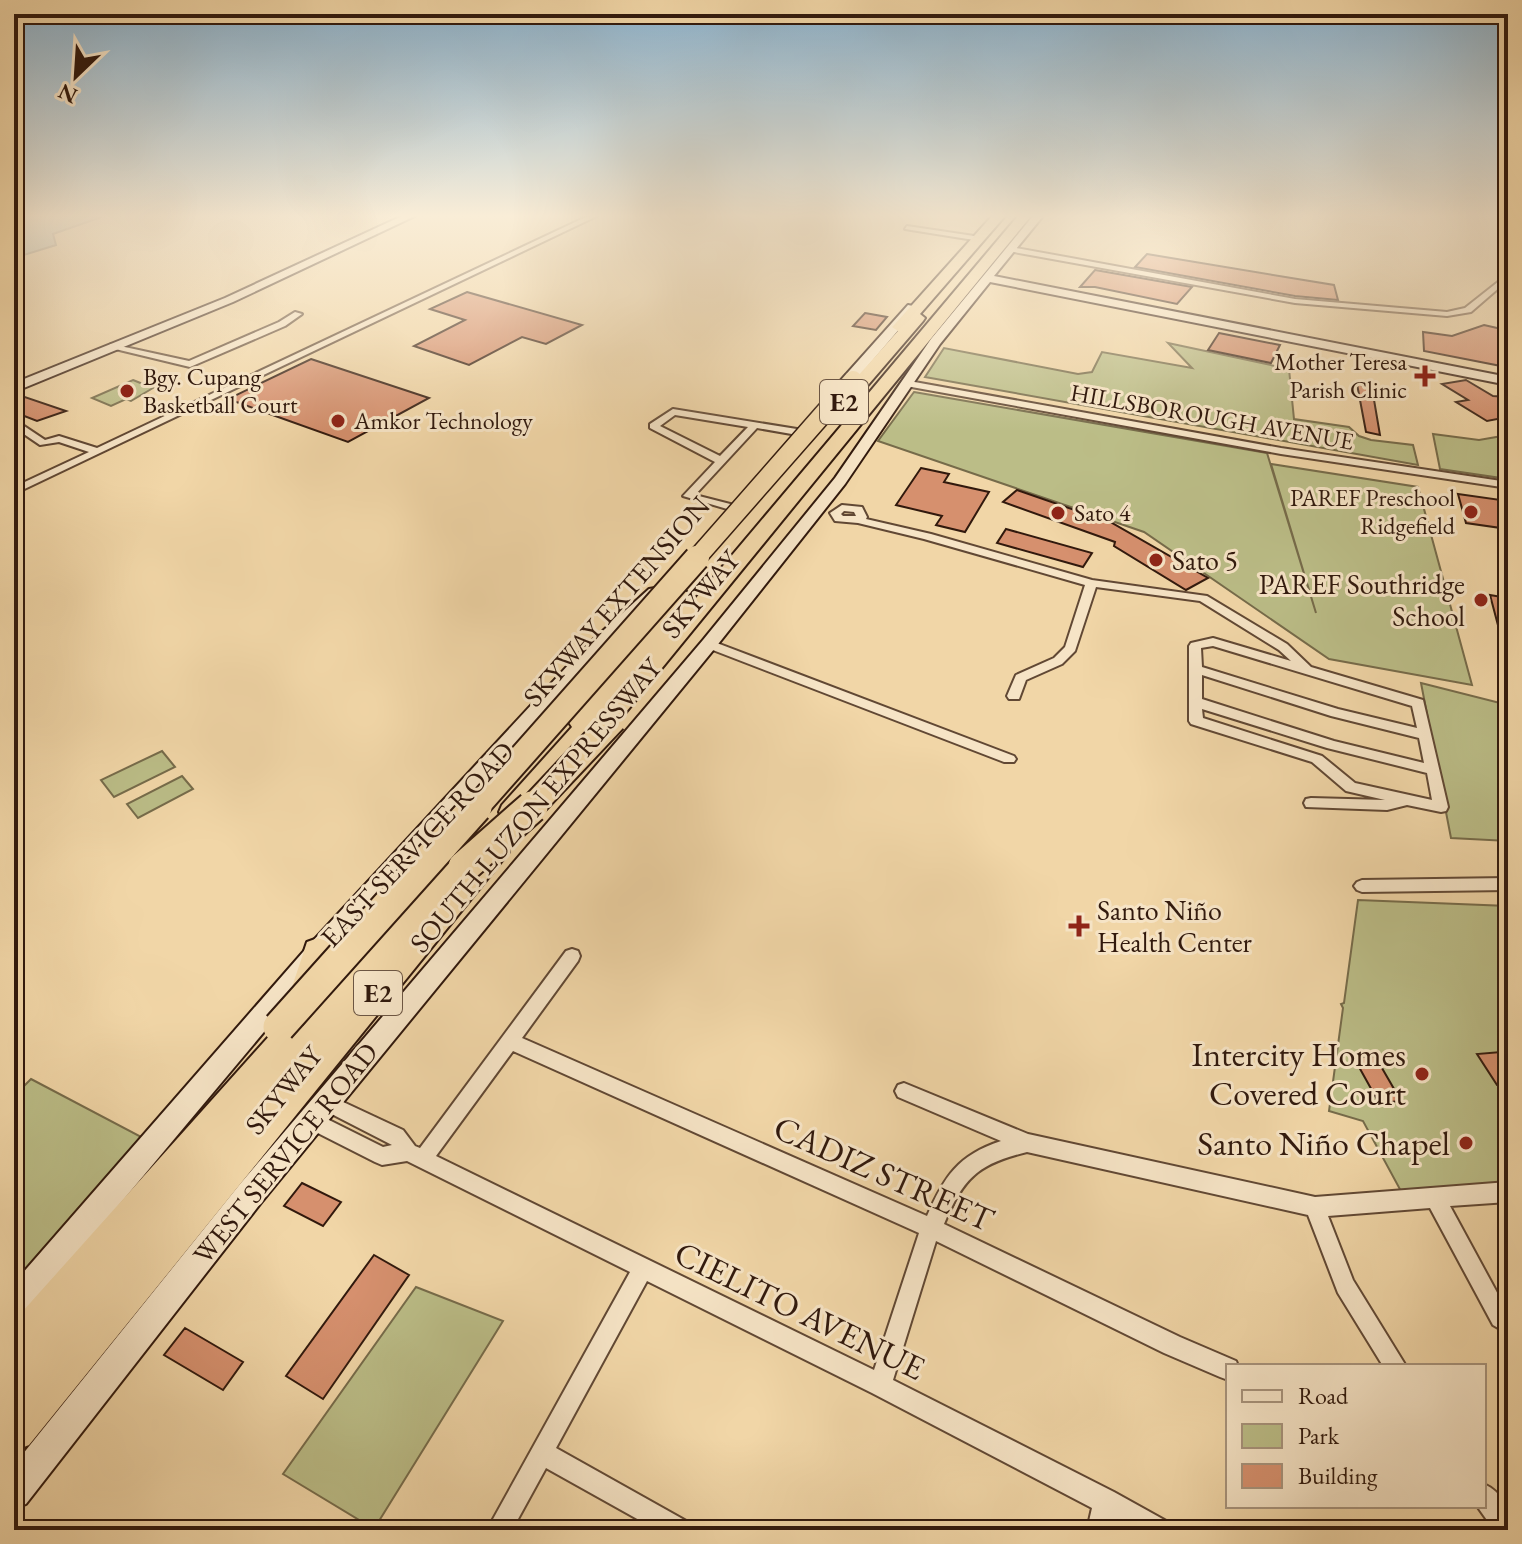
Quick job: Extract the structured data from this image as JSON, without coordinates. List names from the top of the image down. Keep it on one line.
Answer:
{"streets":{"highway":["E2","SKYWAY","SOUTH LUZON EXPRESSWAY"],"main road":["EAST SERVICE ROAD","WEST SERVICE ROAD"],"street":["HILLSBOROUGH AVENUE","CADIZ STREET","CIELITO AVENUE"]},"crossings":[["E2","SKYWAY"],["HILLSBOROUGH AVENUE","WEST SERVICE ROAD"],["SKYWAY","SOUTH LUZON EXPRESSWAY"],["WEST SERVICE ROAD","CIELITO AVENUE"]],"places":{"health":["Mother Teresa Parish Clinic","Santo Niño Health Center"],"other":["Bgy. Cupang Basketball Court","Amkor Technology","PAREF Preschool Ridgefield","Sato 4","Sato 5","PAREF Southridge School","Intercity Homes Covered Court","Santo Niño Chapel"]},"legend":["Road","Park","Building"],"north":"bottom left"}
